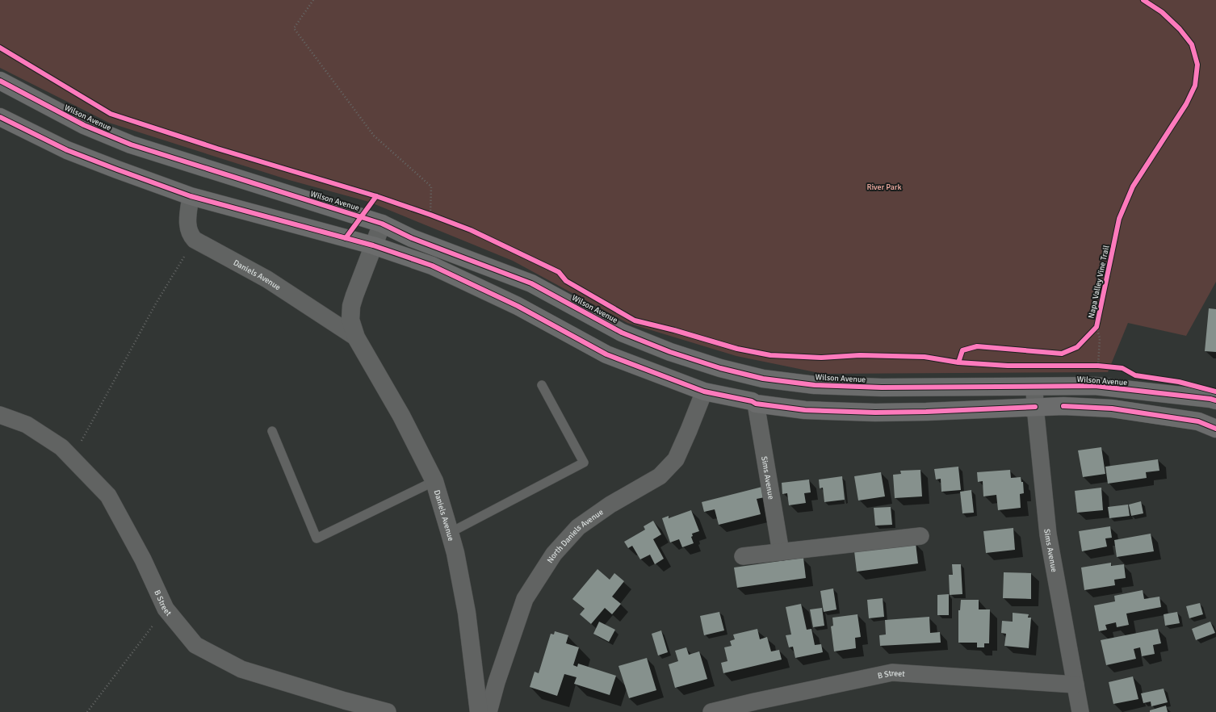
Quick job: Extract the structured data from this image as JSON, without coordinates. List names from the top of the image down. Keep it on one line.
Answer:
{"streets":{"main road":["Wilson Avenue"],"street":["Daniels Avenue","Sims Avenue","North Daniels Avenue","B Street"],"cycle path":["Napa Valley Vine Trail"]},"crossings":[["Wilson Avenue","Daniels Avenue"],["Wilson Avenue","Sims Avenue"],["Sims Avenue","B Street"]],"parks":["River Park"]}
